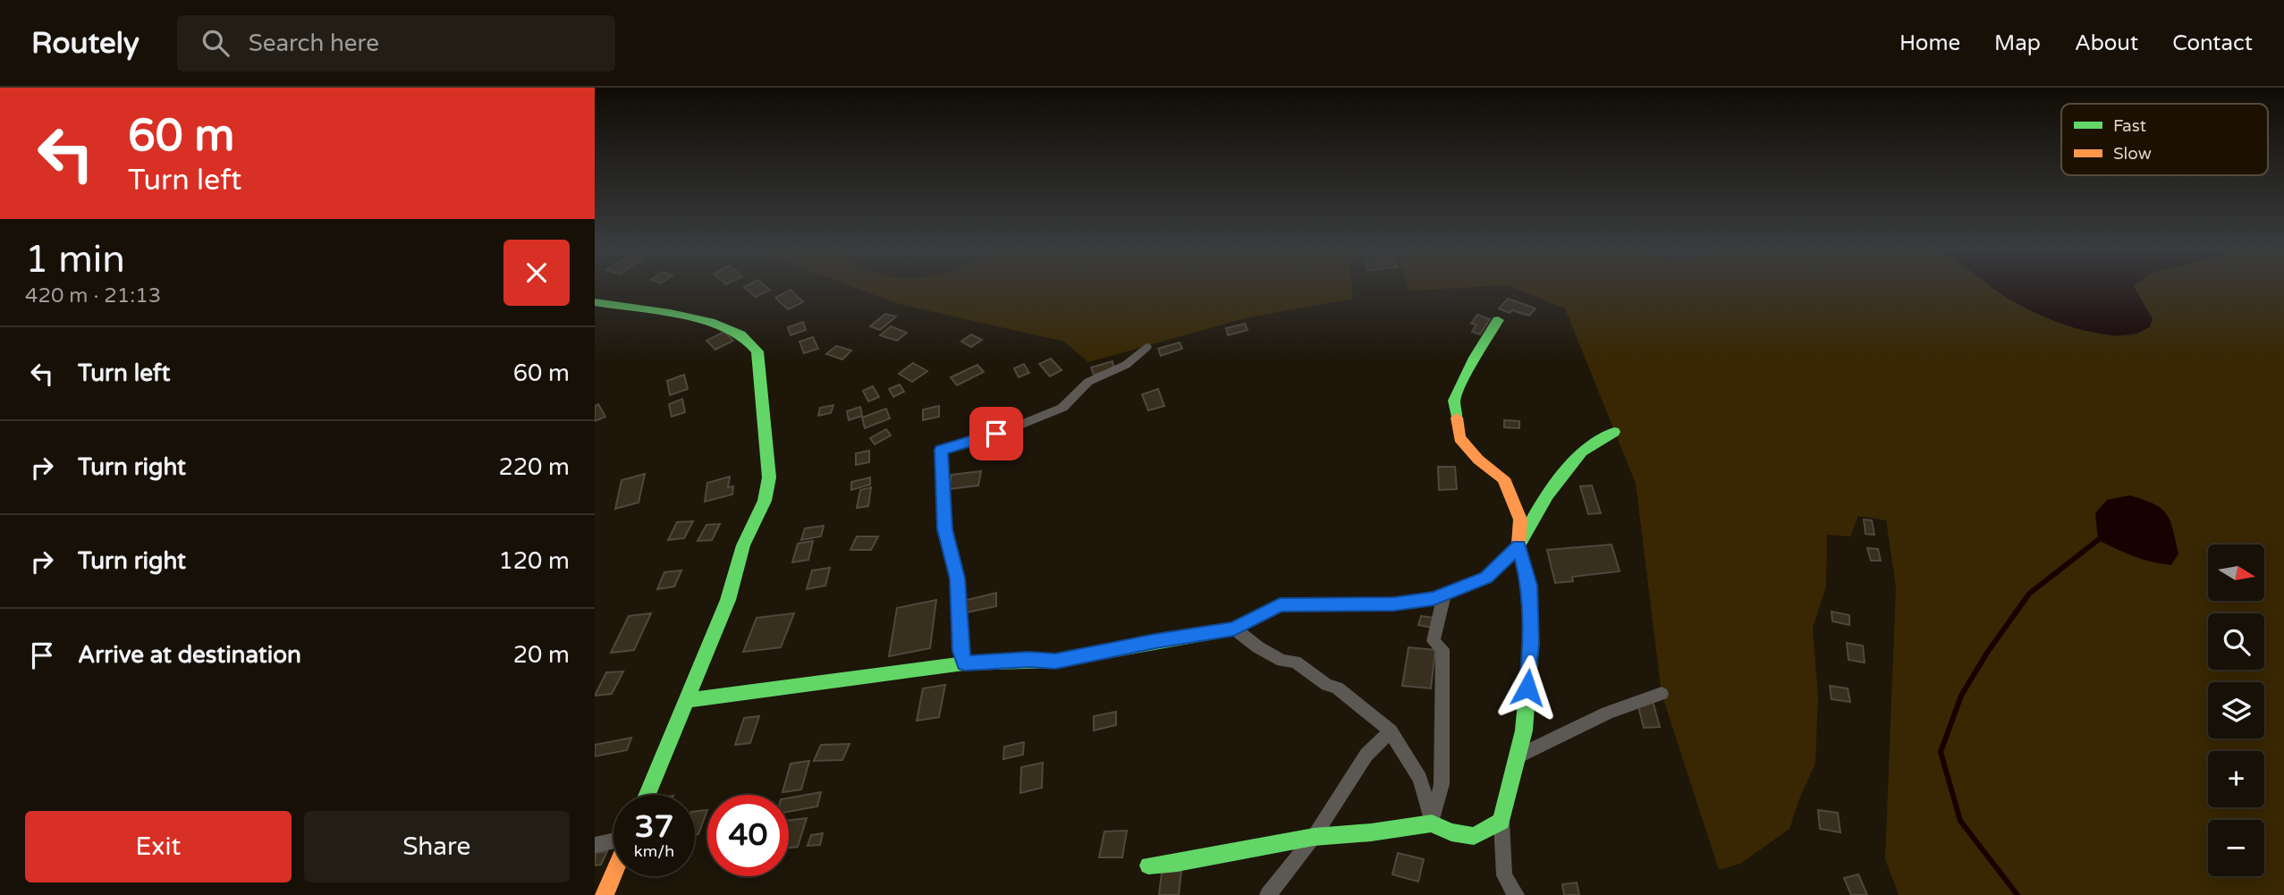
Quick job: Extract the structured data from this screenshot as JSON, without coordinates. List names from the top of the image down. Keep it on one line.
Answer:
{"legend":["Fast","Slow"],"north":"right","page":{"header":"Routely","search":"Search here","nav":["Home","Map","About","Contact"],"turn":["60 m","Turn left"],"heading":["1 min","420 m · 21:13"],"list":[{"name":"Turn left","value":"60 m"},{"name":"Turn right","value":"220 m"},{"name":"Turn right","value":"120 m"},{"name":"Arrive at destination","value":"20 m"}],"map_buttons":["+","−"],"speed":"37 km/h","limit":"40","buttons":["Exit","Share"]}}
